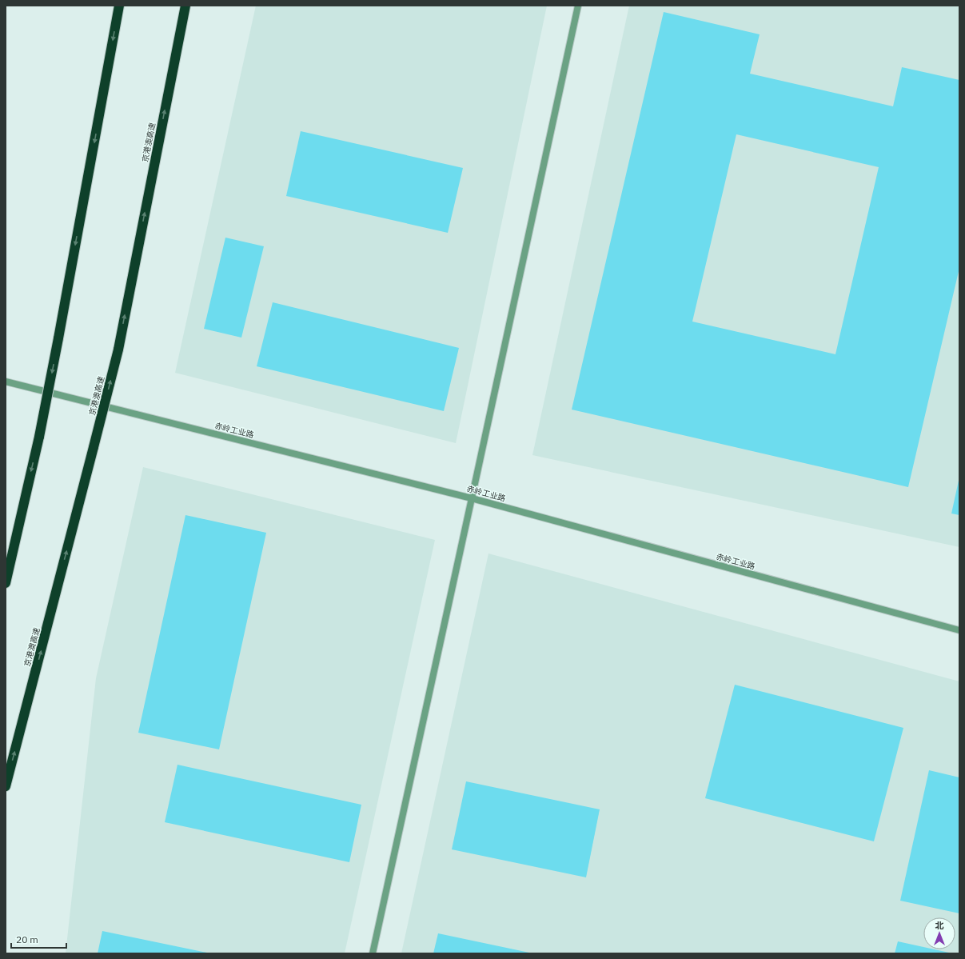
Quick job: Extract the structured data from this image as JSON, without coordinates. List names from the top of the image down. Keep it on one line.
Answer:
{"streets":{"highway":["京港澳高速"],"street":["赤岭工业路"]},"scale_bar":"20 m","north":"top"}
